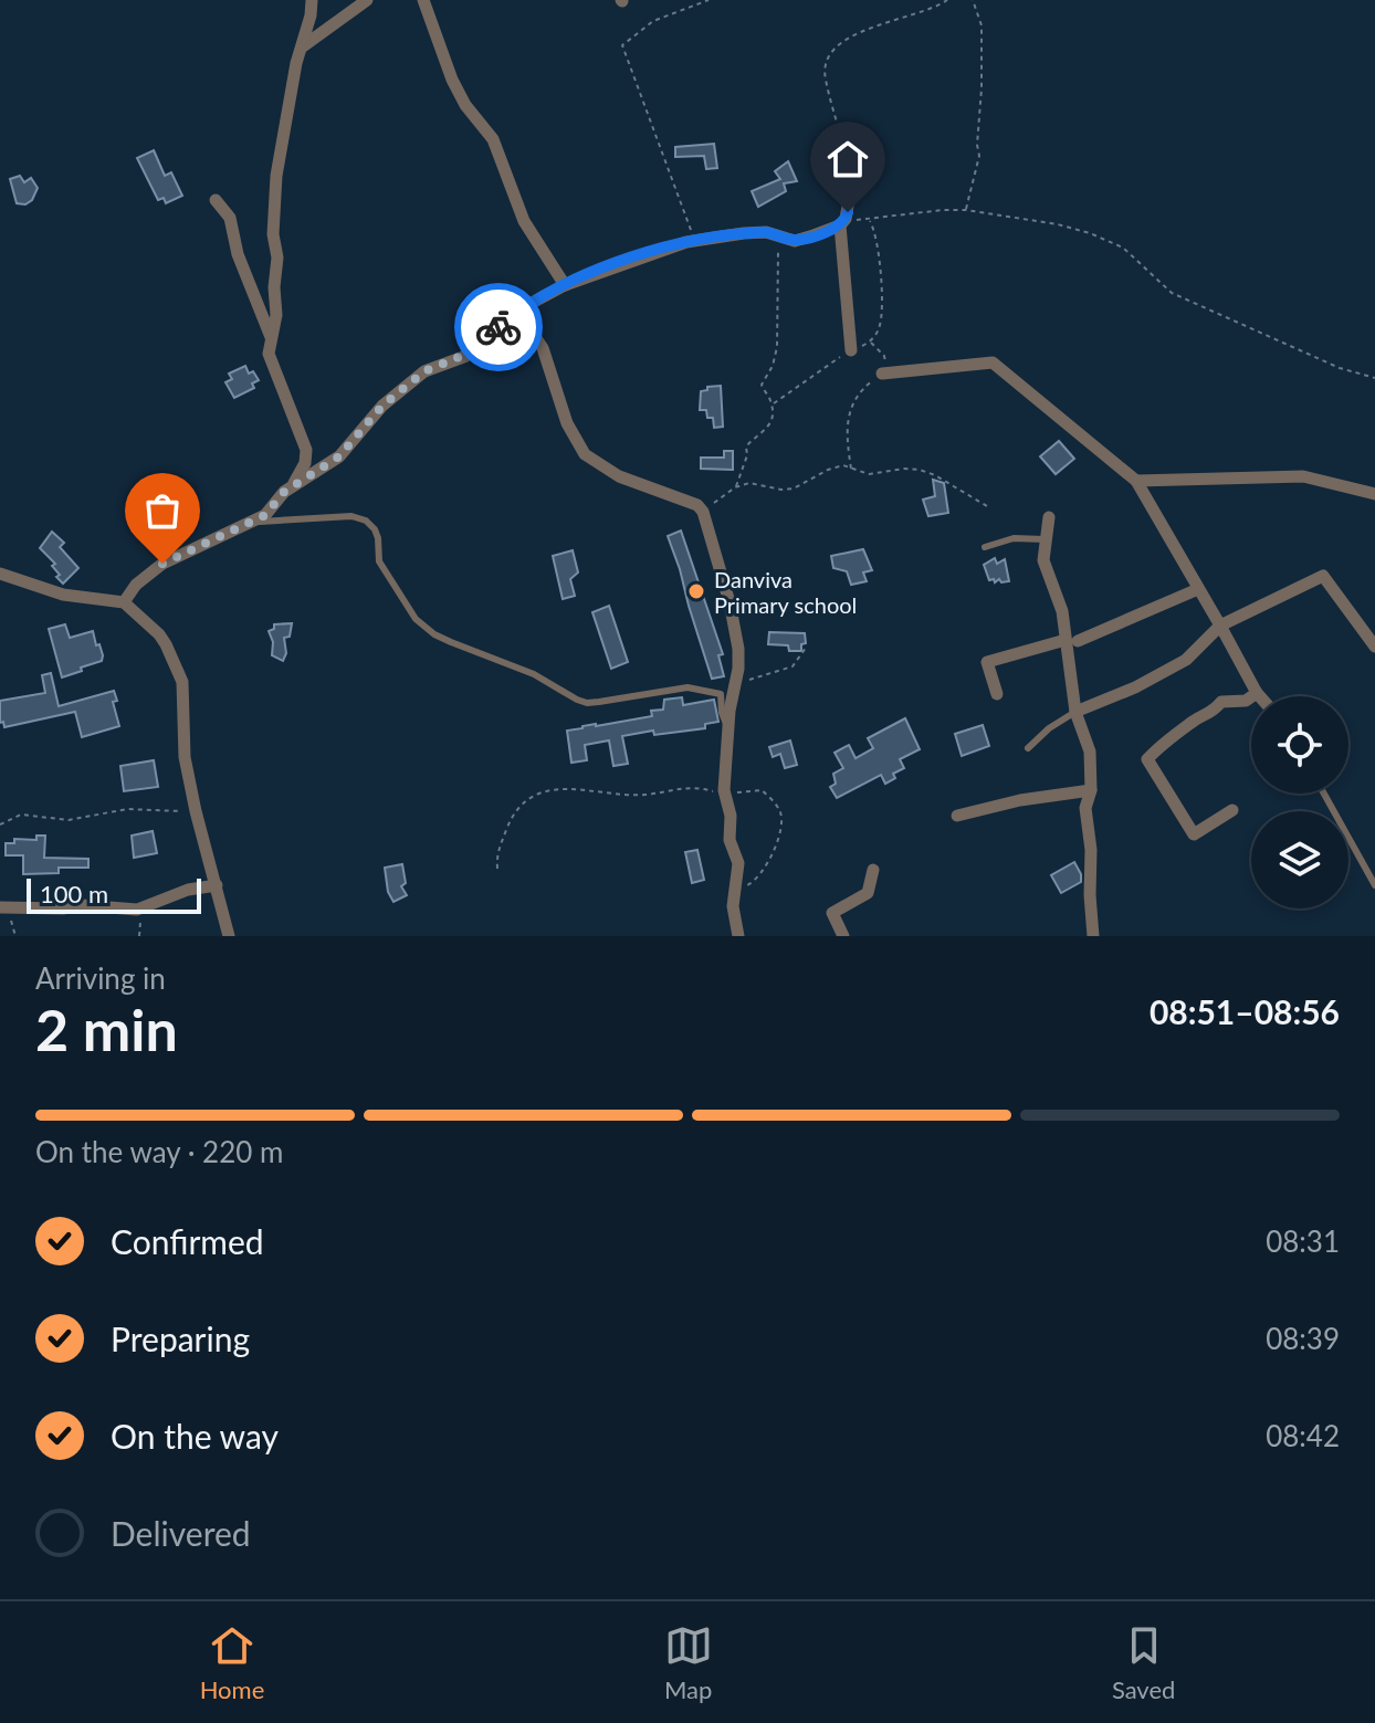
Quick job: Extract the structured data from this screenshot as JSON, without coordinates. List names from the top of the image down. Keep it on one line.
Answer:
{"places":["Danviva Primary school"],"scale_bar":"100 m","page":{"scale":"100 m","heading":["2 min","Arriving in","08:51–08:56"],"bar":"On the way · 220 m","list":[["Confirmed","08:31"],["Preparing","08:39"],["On the way","08:42"],"Delivered"],"tabs":["Home","Map","Saved"]}}
